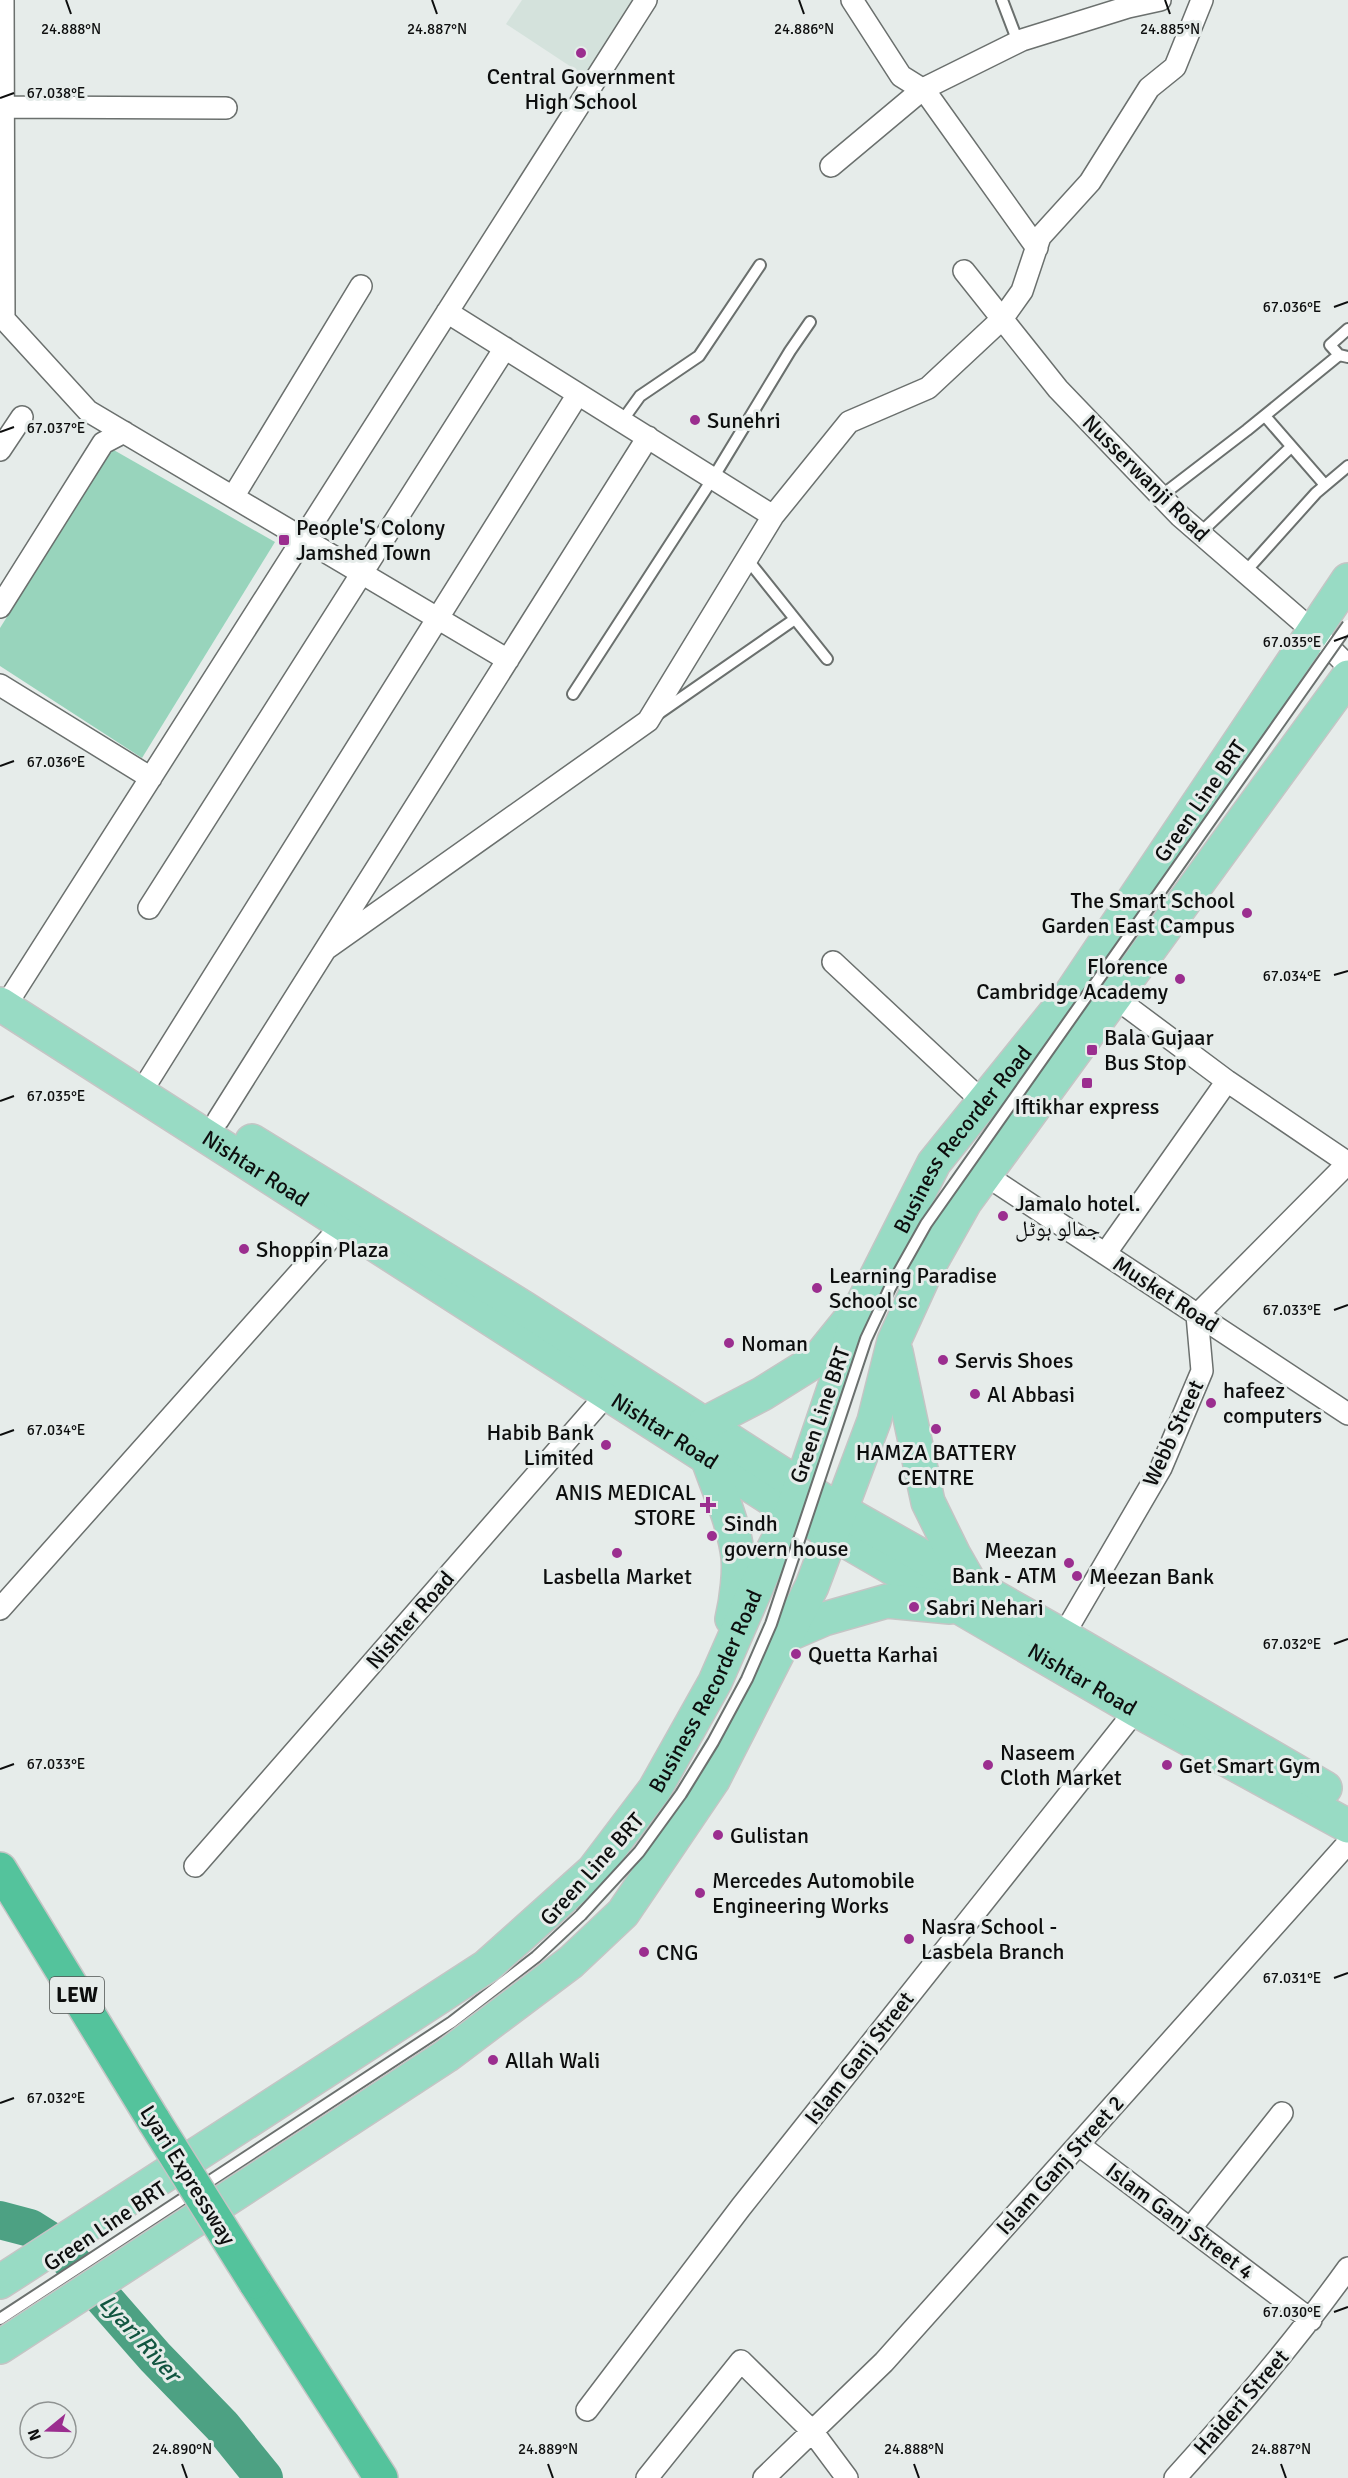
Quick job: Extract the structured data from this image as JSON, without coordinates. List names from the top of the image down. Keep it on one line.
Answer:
{"streets":{"highway":["LEW","Lyari Expressway"],"main road":["Business Recorder Road","Nishtar Road"],"street":["Nusserwanji Road","Musket Road","Webb Street","Nishter Road","Islam Ganj Street","Islam Ganj Street 2","Islam Ganj Street 4","Haideri Street"],"lane":["Green Line BRT"]},"crossings":[["Nusserwanji Road","Business Recorder Road"],["Business Recorder Road","Nishtar Road"],["Business Recorder Road","Musket Road"],["Nishtar Road","Webb Street"],["Nishtar Road","Nishter Road"],["Nishtar Road","Islam Ganj Street"],["Musket Road","Webb Street"],["Islam Ganj Street 2","Islam Ganj Street 4"],["Islam Ganj Street 4","Haideri Street"]],"water":["Lyari River"],"places":{"other":["Central Government High School","Sunehri","The Smart School Garden East Campus","Florence Cambridge Academy","Jamalo hotel. جمالو ہوٹل","Shoppin Plaza","Learning Paradise School sc","Noman","Servis Shoes","Al Abbasi","hafeez computers","HAMZA BATTERY CENTRE","Habib Bank Limited","Sindh govern house","Lasbella Market","Meezan Bank - ATM","Meezan Bank","Sabri Nehari","Quetta Karhai","Naseem Cloth Market","Get Smart Gym","Gulistan","Mercedes Automobile Engineering Works","Nasra School - Lasbela Branch","CNG","Allah Wali"],"transit":["People'S Colony Jamshed Town","Bala Gujaar Bus Stop","Iftikhar express"],"health":["ANIS MEDICAL STORE"]},"north":"left","coordinates":["24.885°N","24.888°N","24.887°N","24.886°N","67.038°E","67.036°E","67.037°E","67.035°E","67.034°E","67.033°E","67.032°E","67.031°E","67.030°E","24.890°N","24.889°N"]}
